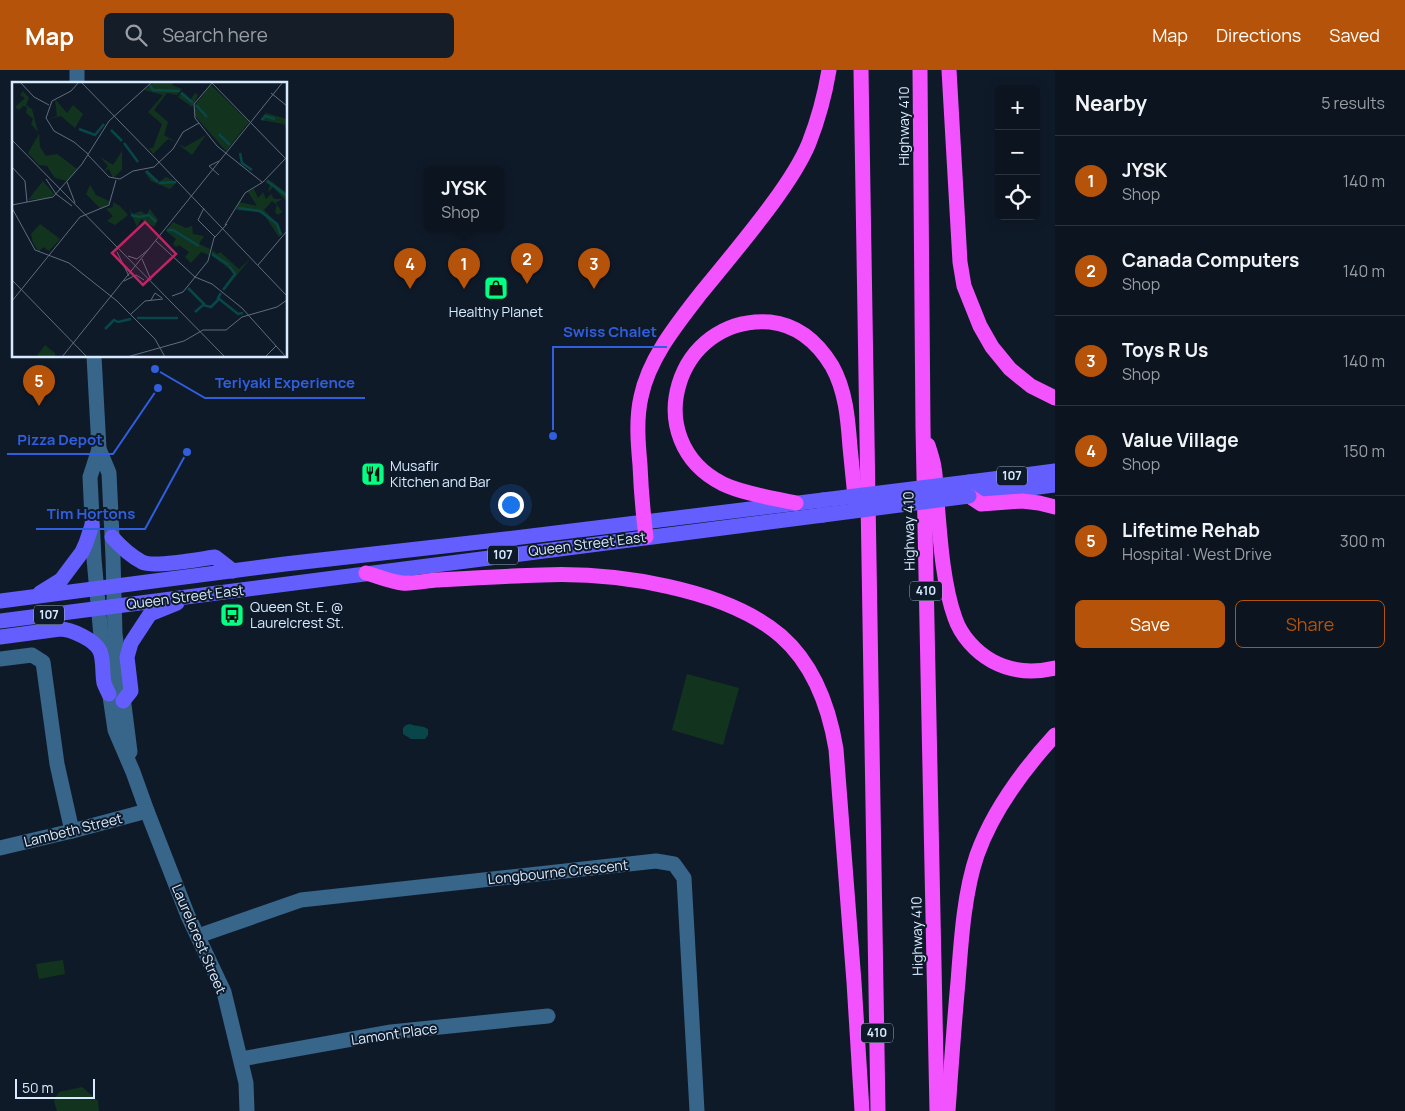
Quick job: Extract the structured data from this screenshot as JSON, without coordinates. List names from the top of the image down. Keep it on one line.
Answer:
{"streets":{"highway":["Highway 410","410"],"main road":["107","Queen Street East"],"street":["Lambeth Street","Longbourne Crescent","Laurelcrest Street","Lamont Place"]},"crossings":[["Queen Street East","Laurelcrest Street"],["Lambeth Street","Laurelcrest Street"],["Longbourne Crescent","Laurelcrest Street"],["Laurelcrest Street","Lamont Place"]],"places":{"shop":["Healthy Planet"],"other":["Teriyaki Experience","Pizza Depot","Swiss Chalet","Tim Hortons"],"restaurant":["Musafir Kitchen and Bar"],"bus stop":["Queen St. E. @ Laurelcrest St."]},"scale_bar":"50 m","page":{"header":"Map","search":"Search here","nav":["Map","Directions","Saved"],"heading":["Nearby","5 results"],"map_buttons":["+","−"],"list":[{"mark":"1","name":"JYSK","note":"Shop","value":"140 m"},{"mark":"2","name":"Canada Computers","note":"Shop","value":"140 m"},{"mark":"3","name":"Toys R Us","note":"Shop","value":"140 m"},{"mark":"4","name":"Value Village","note":"Shop","value":"150 m"},{"mark":"5","name":"Lifetime Rehab","note":"Hospital · West Drive","value":"300 m"}],"popup":["JYSK","Shop"],"pins":["2","1","3","4","5"],"buttons":["Save","Share"],"scale":"50 m"}}
